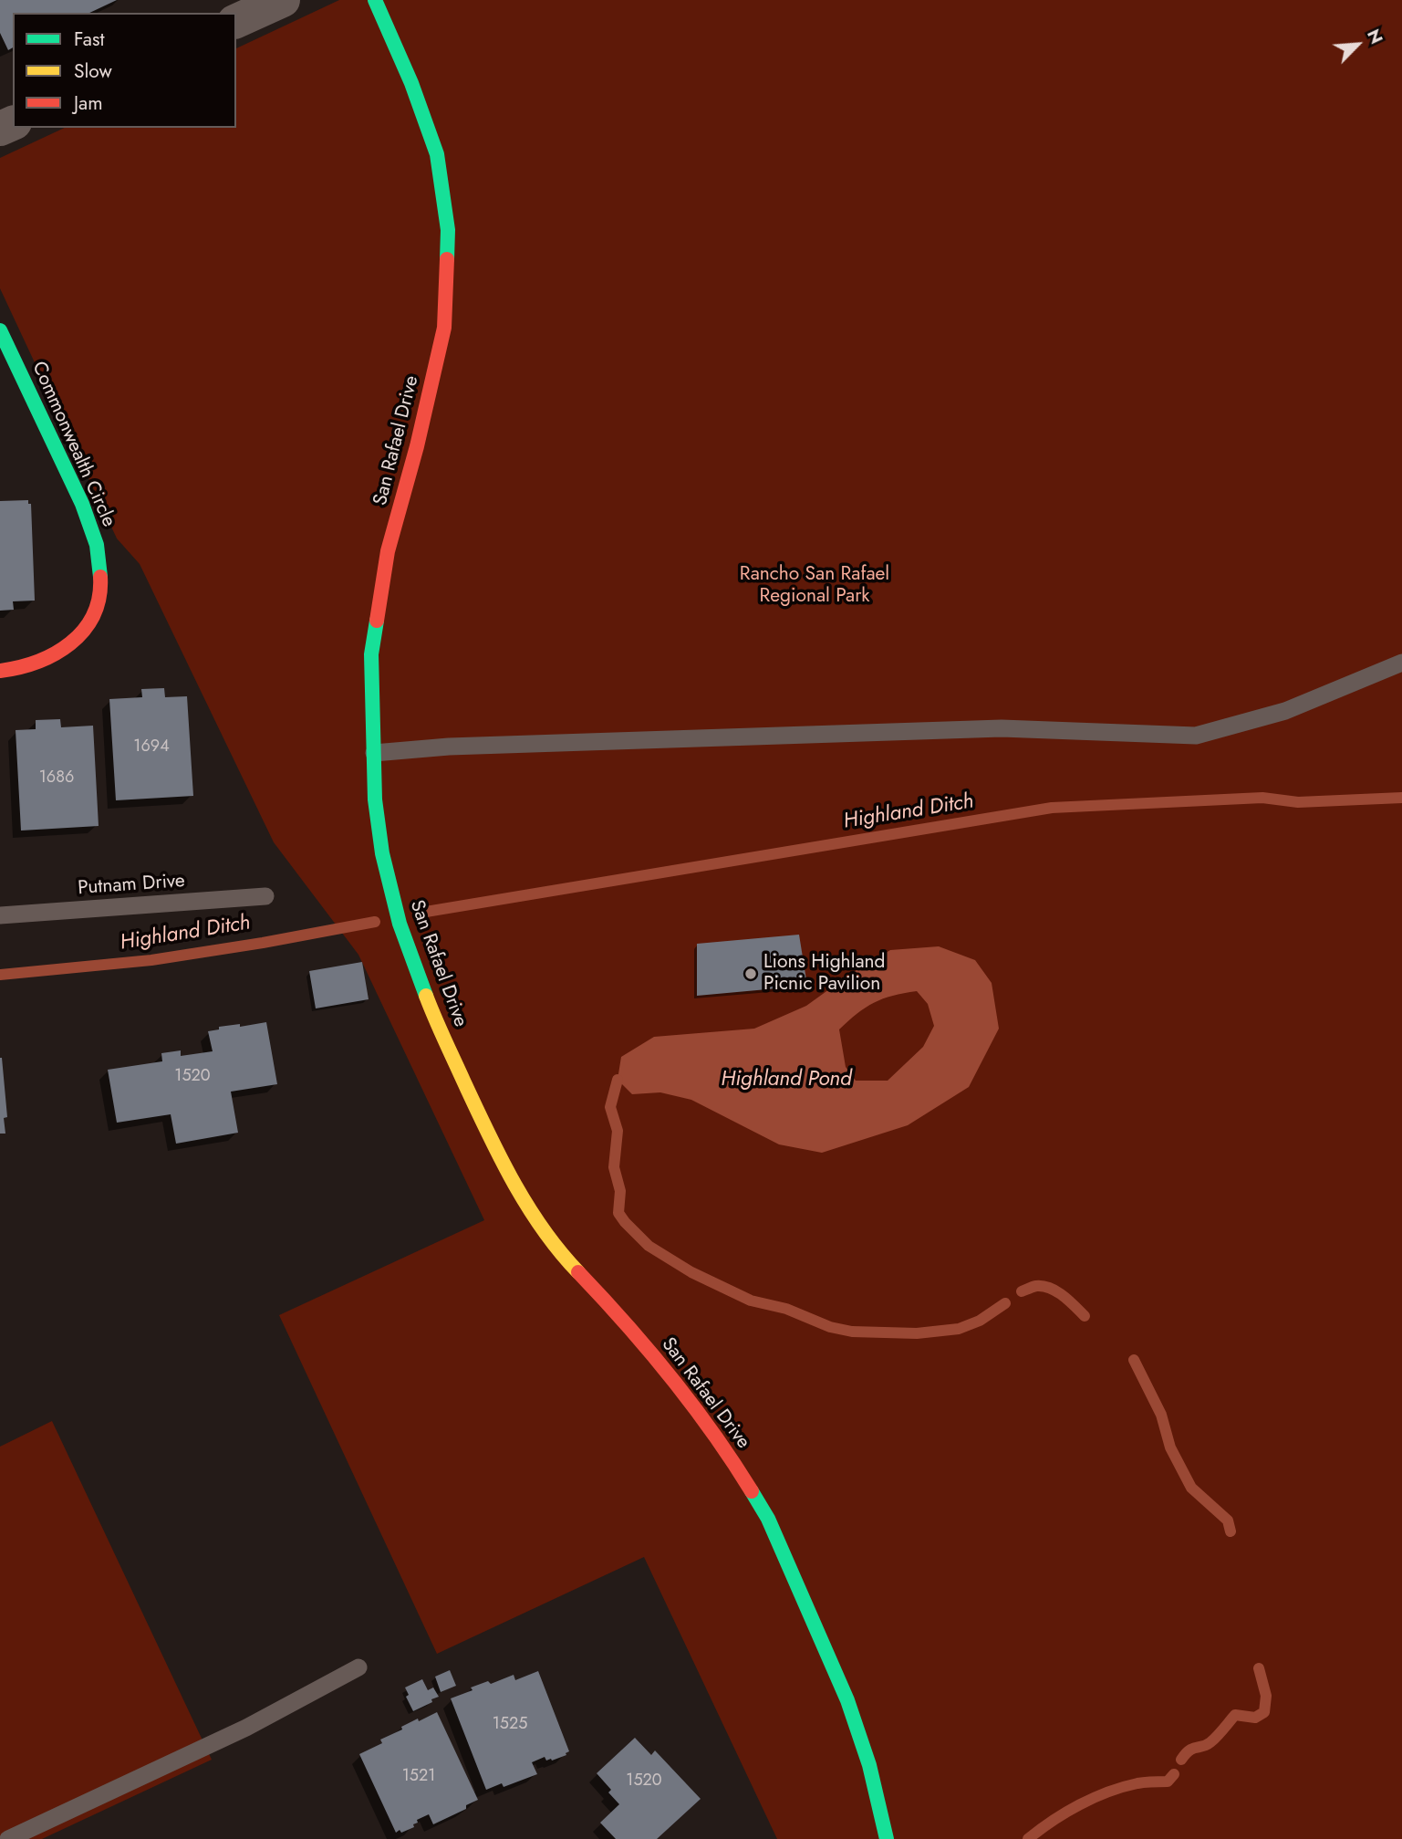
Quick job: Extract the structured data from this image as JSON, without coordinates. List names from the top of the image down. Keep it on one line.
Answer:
{"streets":{"street":["San Rafael Drive","Commonwealth Circle"],"lane":["Putnam Drive"]},"water":["Highland Ditch","Highland Pond"],"parks":["Rancho San Rafael Regional Park"],"places":["Lions Highland Picnic Pavilion"],"house_numbers":["1694","1686","1520","1525","1521","1520"],"legend":["Fast","Slow","Jam"],"north":"top right"}
